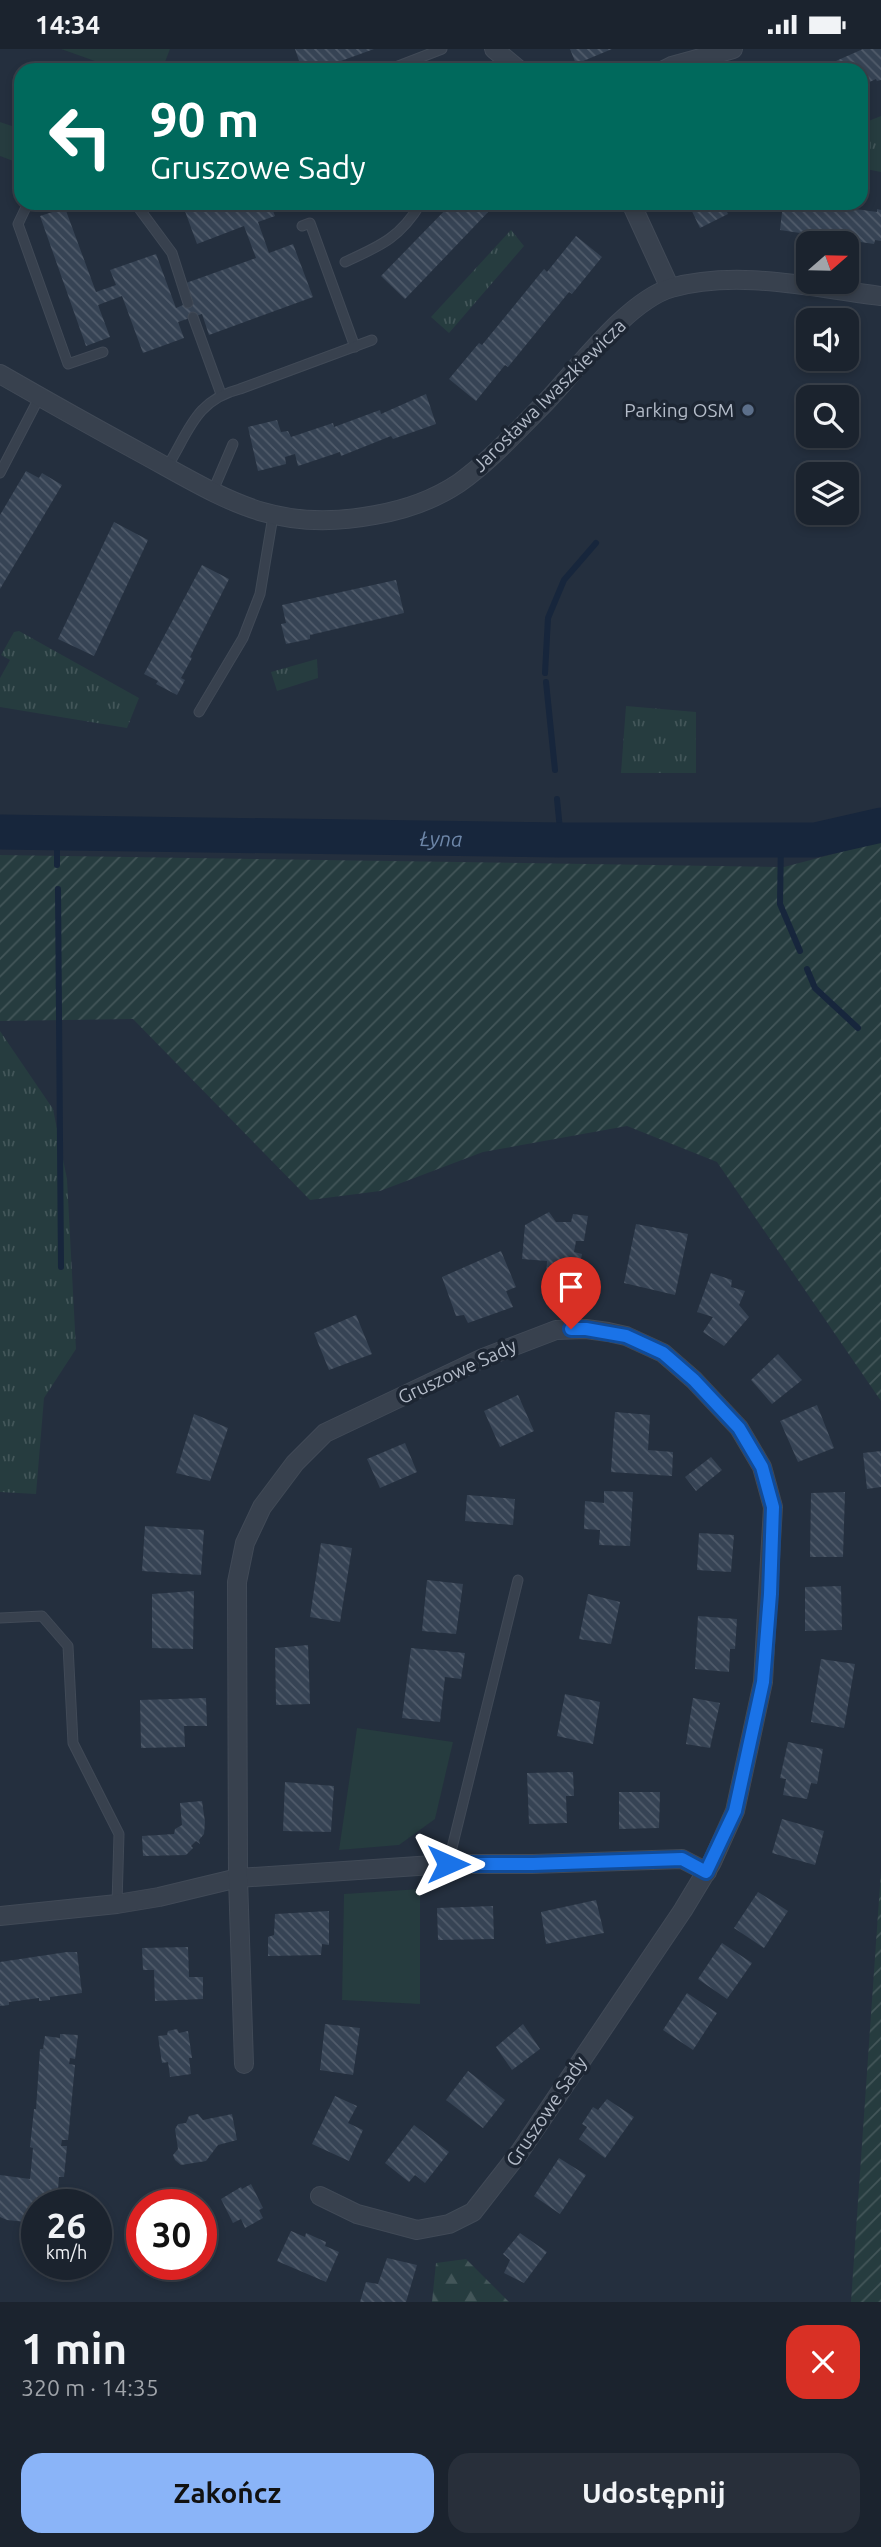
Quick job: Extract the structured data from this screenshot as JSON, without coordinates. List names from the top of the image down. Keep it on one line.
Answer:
{"streets":{"street":["Jarosława Iwaszkiewicza","Gruszowe Sady"]},"water":["Łyna"],"places":["Parking OSM"],"north":"right","page":{"status":"14:34","turn":["90 m","Gruszowe Sady"],"speed":"26 km/h","limit":"30","heading":["1 min","320 m · 14:35"],"buttons":["Zakończ","Udostępnij"]}}
